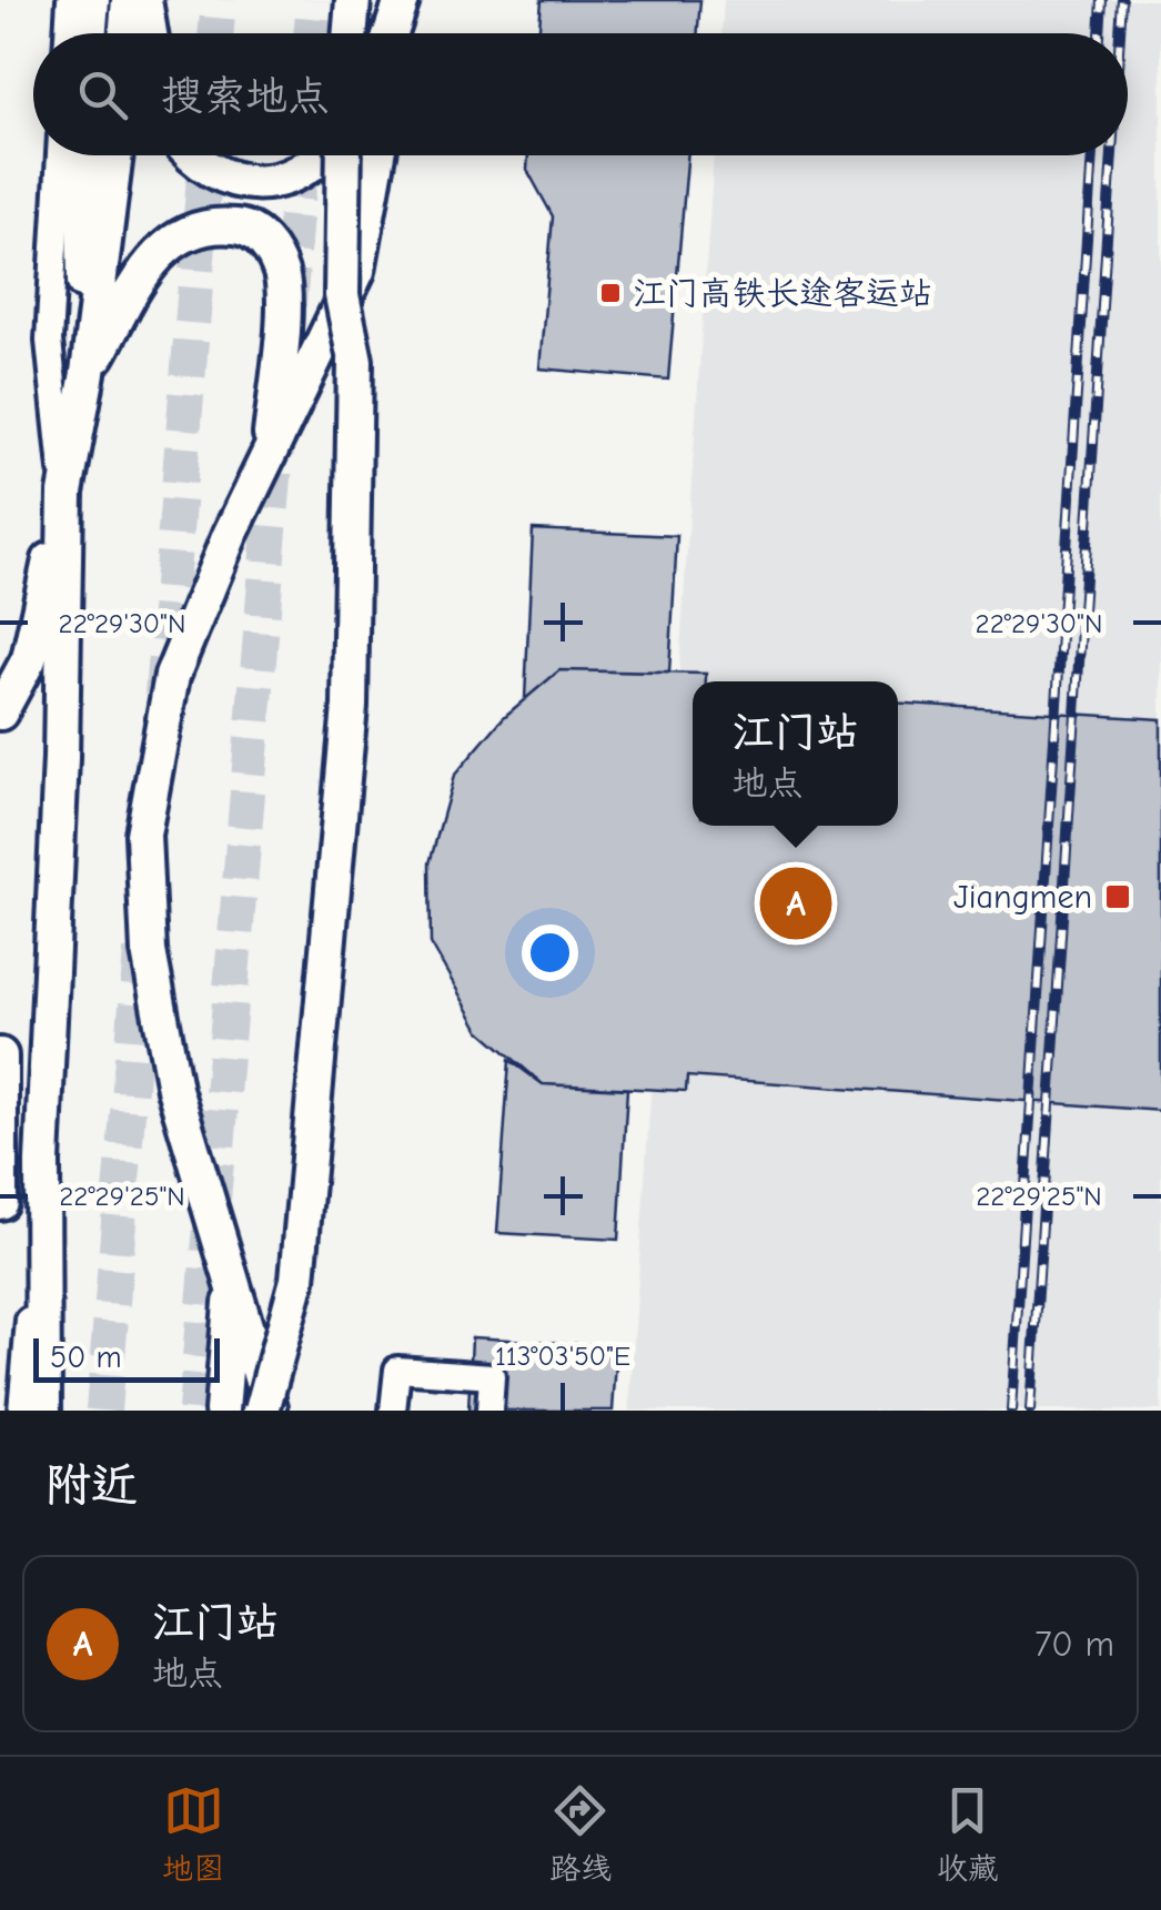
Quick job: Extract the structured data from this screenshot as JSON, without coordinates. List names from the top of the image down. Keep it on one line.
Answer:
{"places":{"transit":["江门高铁长途客运站","Jiangmen"]},"scale_bar":"50 m","page":{"search":"搜索地点","popup":["江门站","地点"],"pins":"A","scale":"50 m","heading":"附近","list":[{"mark":"A","name":"江门站","note":"地点","value":"70 m"}],"nav":["地图","路线","收藏"]},"coordinates":["22°29'30\"N","22°29'25\"N","113°03'50\"E"]}
